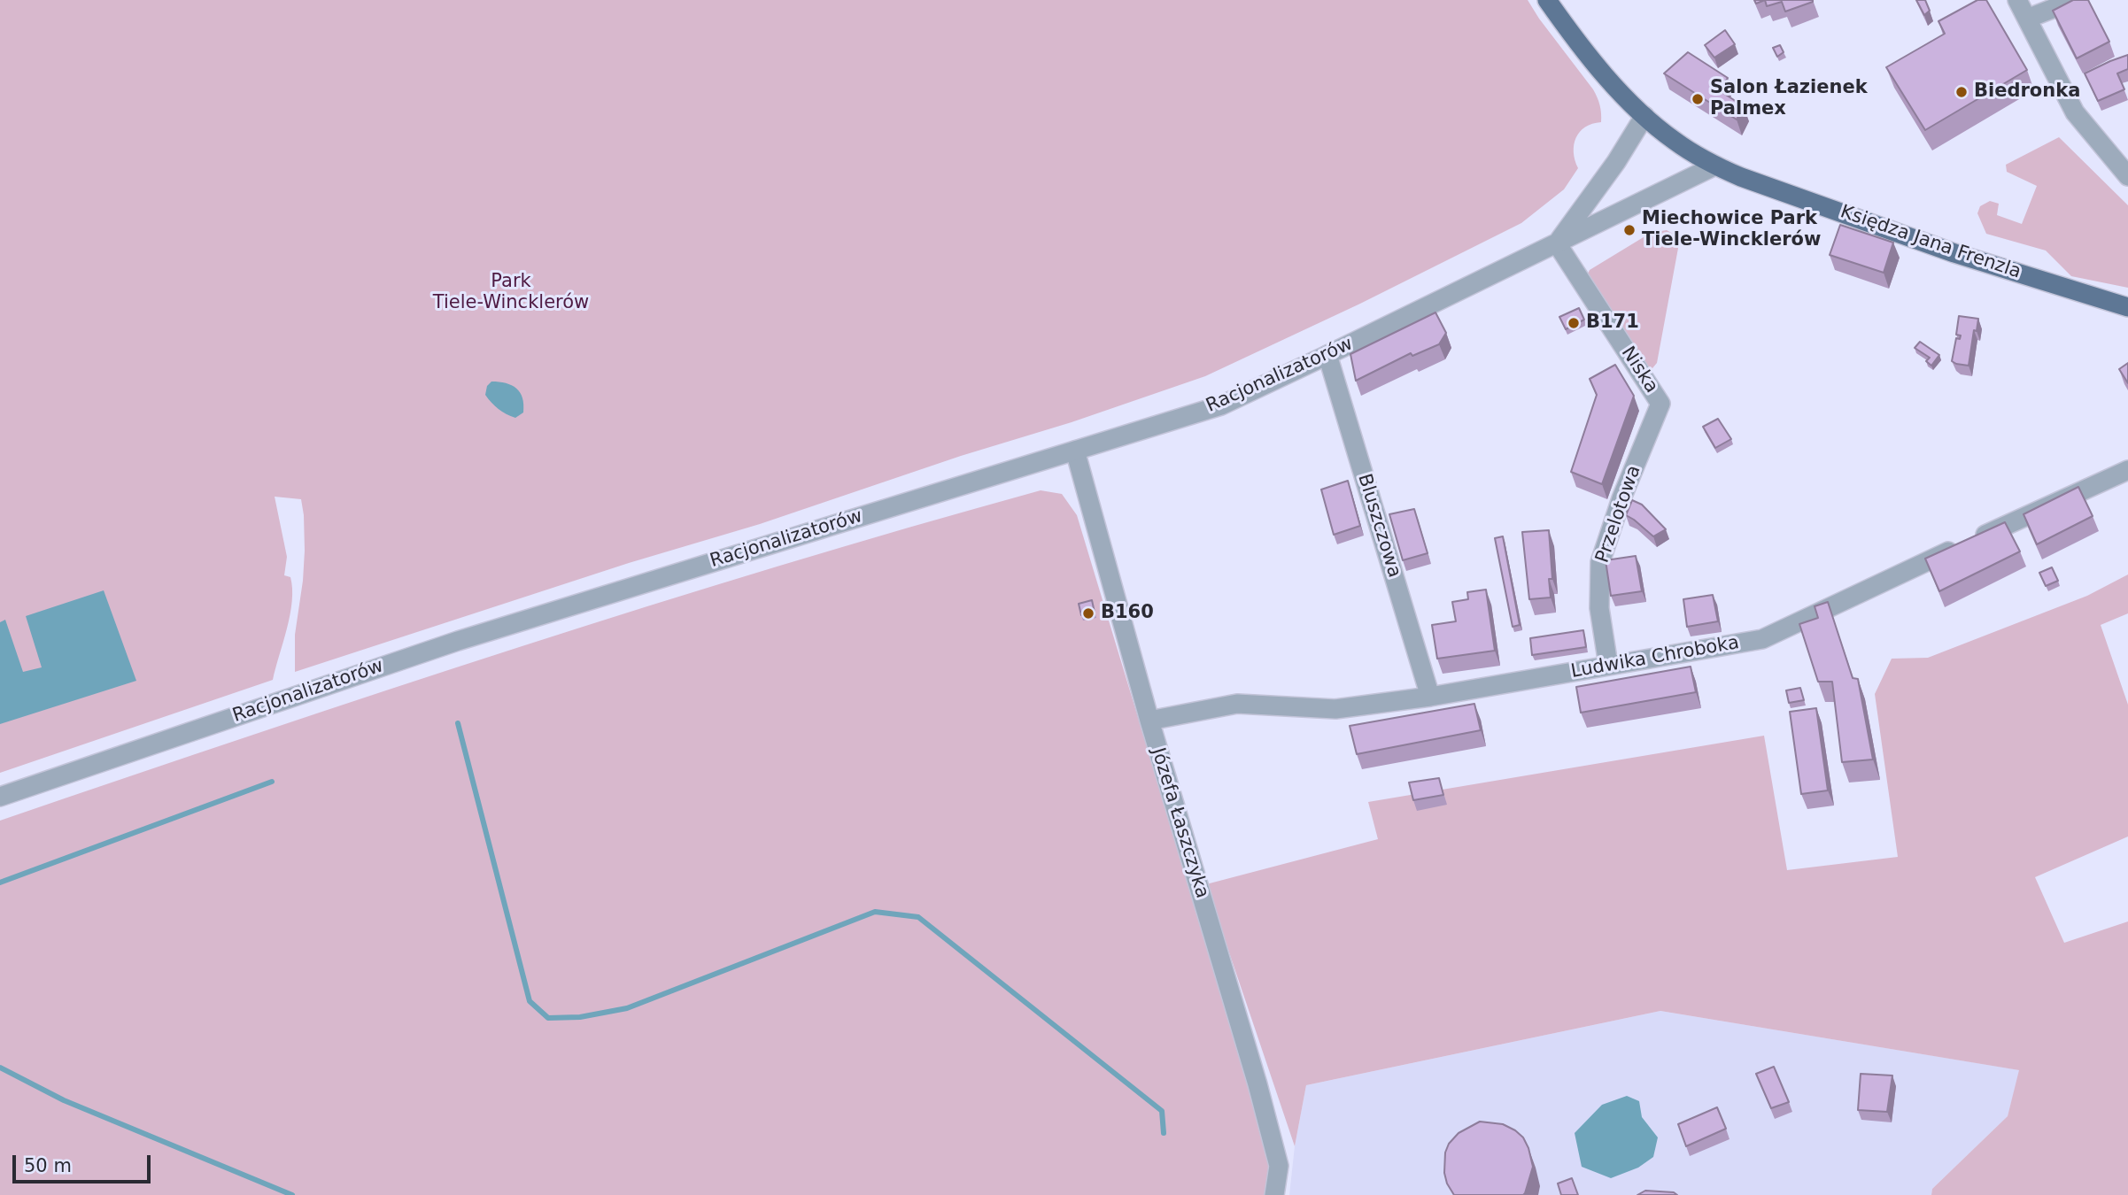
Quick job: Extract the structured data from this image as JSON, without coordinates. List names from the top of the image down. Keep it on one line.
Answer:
{"streets":{"main road":["Księdza Jana Frenzla"],"street":["Niska","Racjonalizatorów","Przelotowa","Bluszczowa","Ludwika Chroboka","Józefa Łaszczyka"]},"crossings":[["Księdza Jana Frenzla","Racjonalizatorów"],["Niska","Racjonalizatorów"],["Niska","Przelotowa"],["Racjonalizatorów","Bluszczowa"],["Racjonalizatorów","Józefa Łaszczyka"],["Przelotowa","Ludwika Chroboka"],["Bluszczowa","Ludwika Chroboka"],["Ludwika Chroboka","Józefa Łaszczyka"]],"parks":["Park Tiele-Wincklerów"],"places":["Biedronka","Salon Łazienek Palmex","Miechowice Park Tiele-Wincklerów","B171","B160"],"scale_bar":"50 m"}
